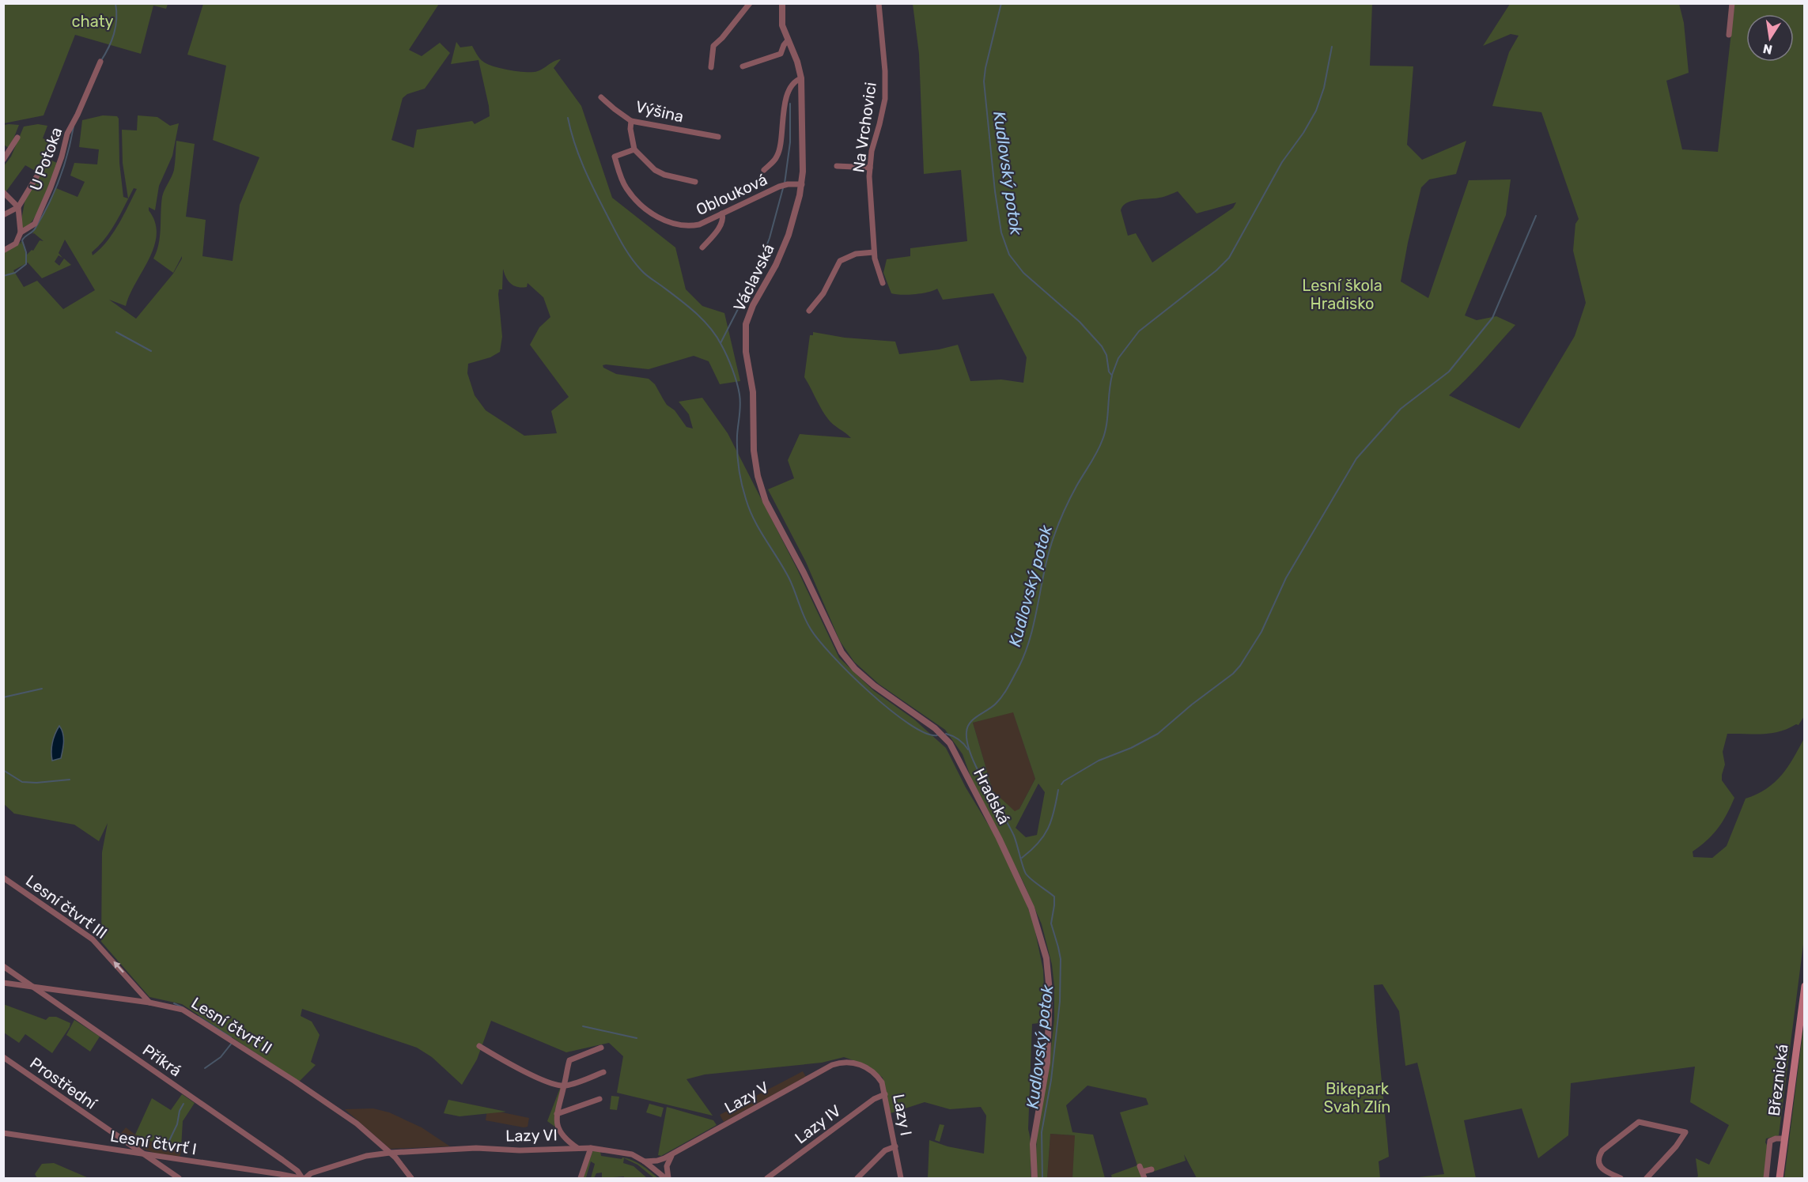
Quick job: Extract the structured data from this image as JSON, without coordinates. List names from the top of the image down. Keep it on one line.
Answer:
{"streets":{"main road":["Březnická"],"street":["Výšina","Na Vrchovici","U Potoka","Oblouková","Václavská","Hradská","Lesní čtvrť III","Lesní čtvrť II","Příkrá","Prostřední","Lazy V","Lazy I","Lazy IV","Lazy VI","Lesní čtvrť I"]},"crossings":[["Oblouková","Václavská"],["Václavská","Hradská"],["Lesní čtvrť III","Lesní čtvrť II"],["Lesní čtvrť II","Příkrá"],["Lesní čtvrť II","Lazy VI"],["Příkrá","Lesní čtvrť I"],["Prostřední","Lesní čtvrť I"],["Lazy V","Lazy I"],["Lazy V","Lazy VI"],["Lazy I","Lazy IV"]],"one_way":["Lesní čtvrť III"],"water":["Kudlovský potok"],"parks":["chaty","Lesní škola Hradisko","Bikepark Svah Zlín"],"north":"bottom"}
